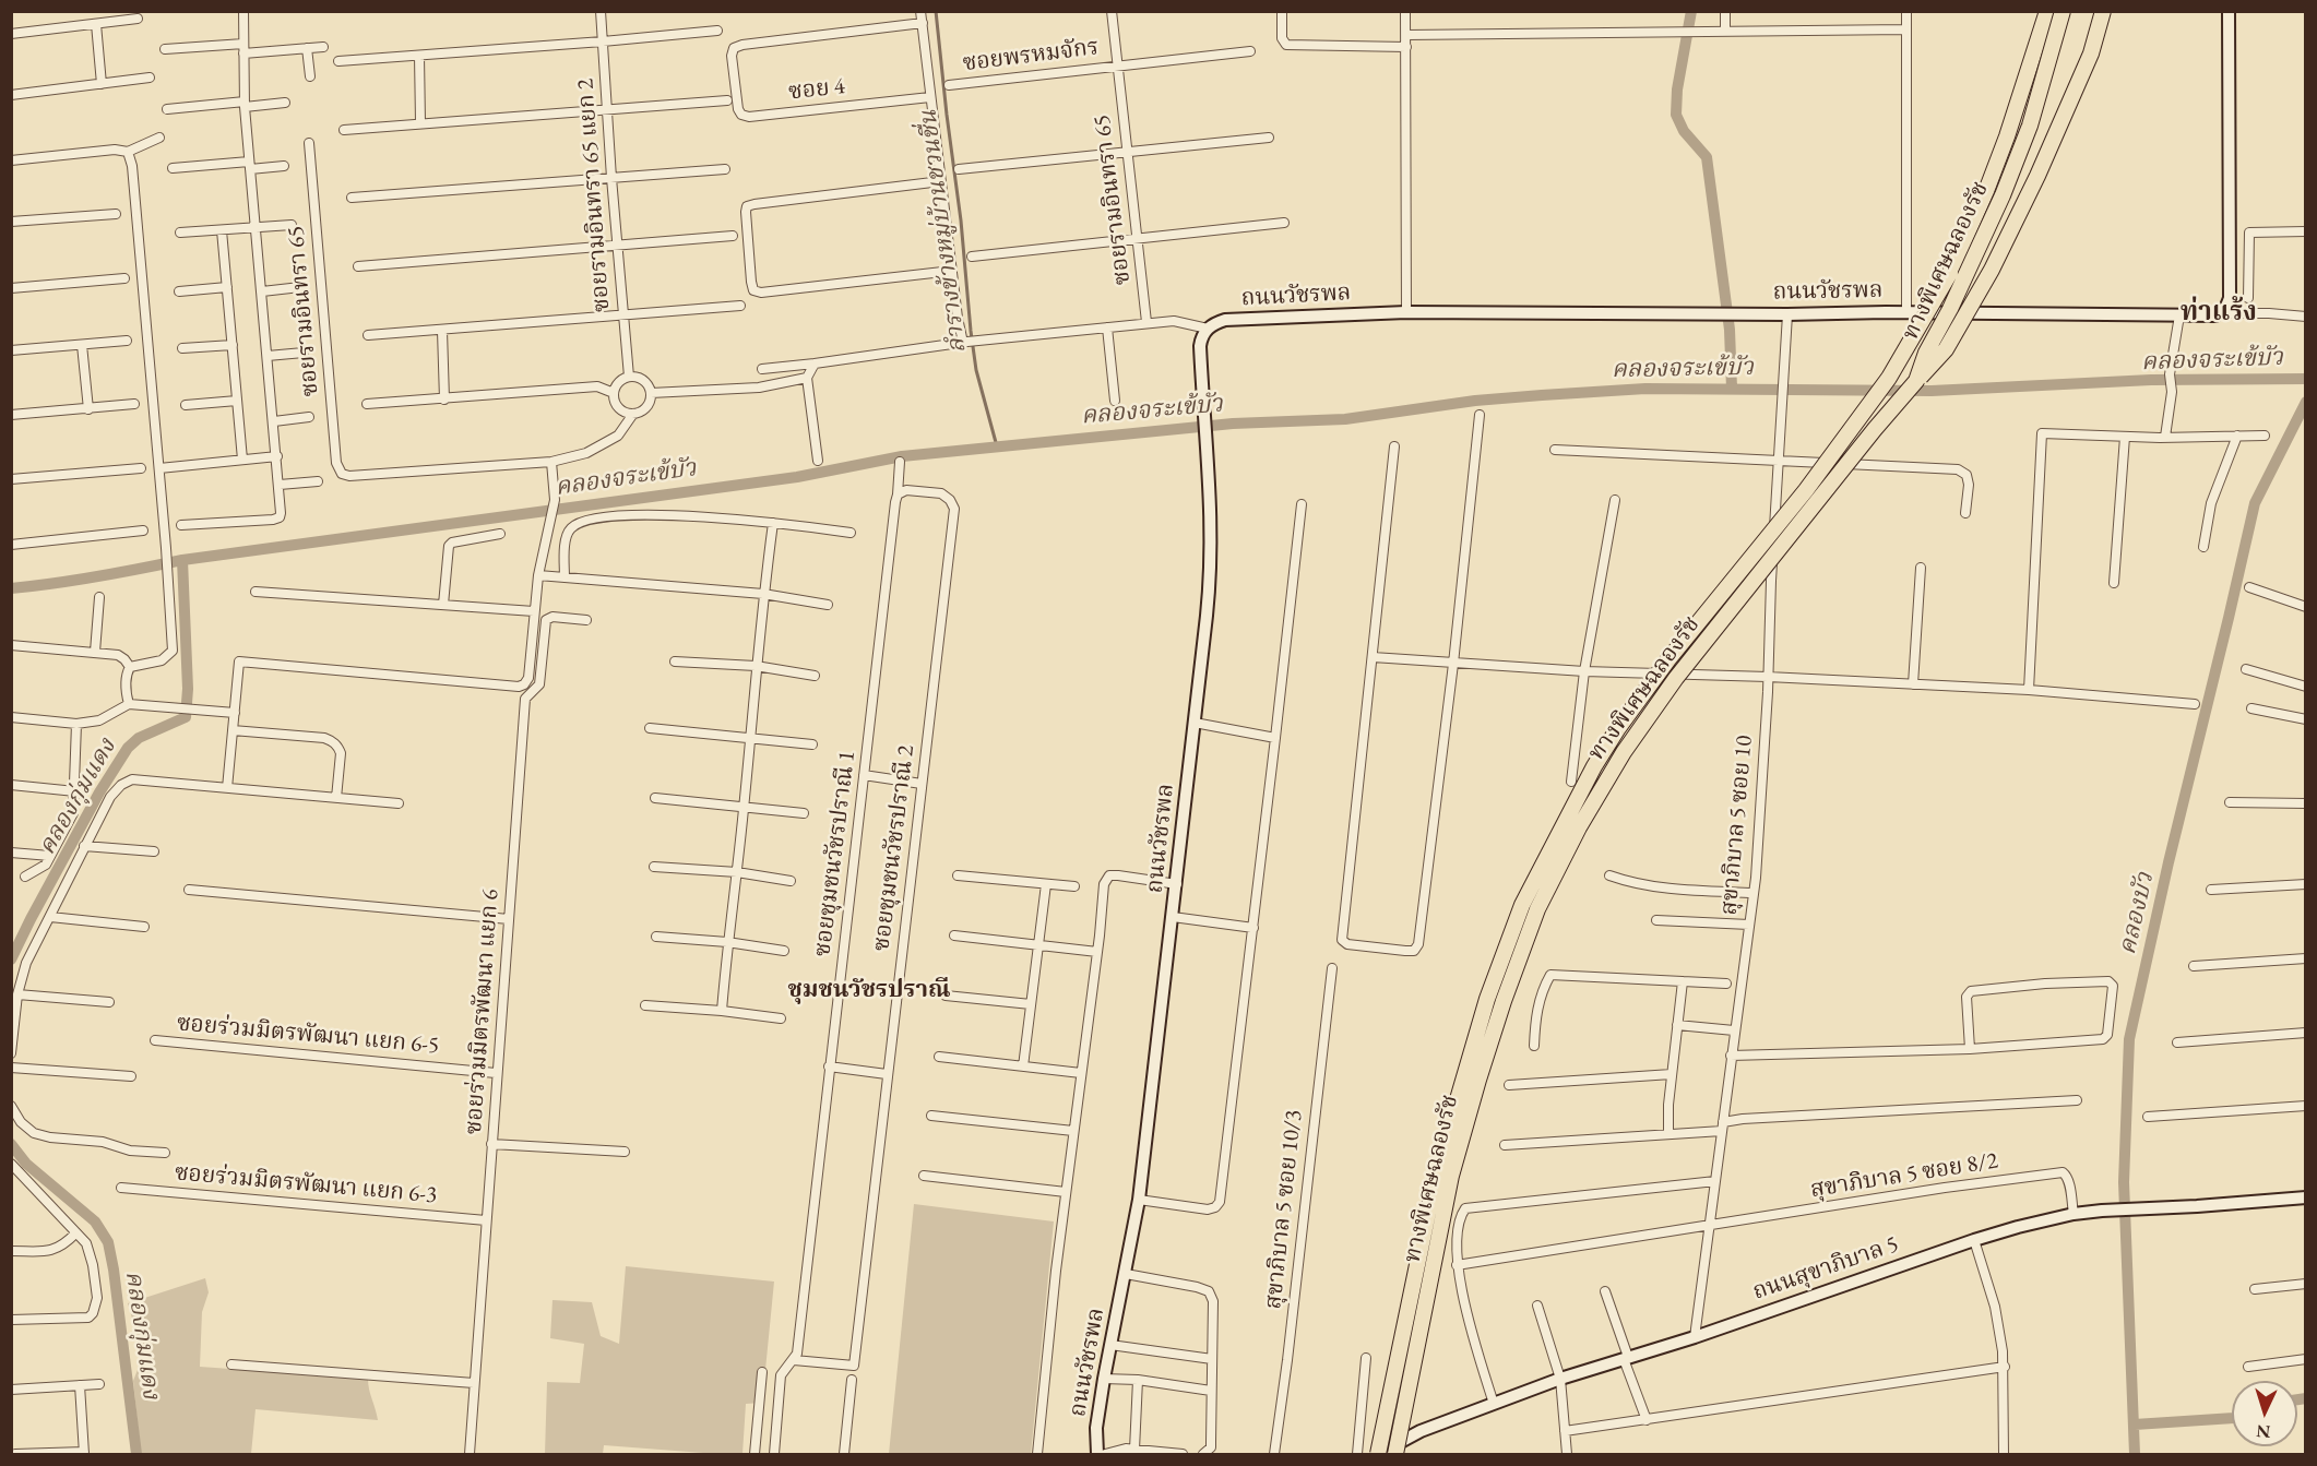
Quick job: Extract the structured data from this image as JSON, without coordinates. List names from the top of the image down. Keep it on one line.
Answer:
{"streets":{"highway":["ทางพิเศษฉลองรัช"],"main road":["ถนนวัชรพล","ถนนสุขาภิบาล 5"],"street":["ซอยพรหมจักร","ซอย 4","ซอยรามอินทรา 65 แยก 2","ซอยรามอินทรา 65","สุขาภิบาล 5 ซอย 10","ซอยชุมชนวัชรปราณี 2","ซอยชุมชนวัชรปราณี 1","ซอยร่วมมิตรพัฒนา แยก 6","ซอยร่วมมิตรพัฒนา แยก 6-5","สุขาภิบาล 5 ซอย 8/2","ซอยร่วมมิตรพัฒนา แยก 6-3","สุขาภิบาล 5 ซอย 10/3"]},"crossings":[["ซอยพรหมจักร","ซอยรามอินทรา 65"],["ทางพิเศษฉลองรัช","ถนนสุขาภิบาล 5"],["ถนนวัชรพล","สุขาภิบาล 5 ซอย 10"],["สุขาภิบาล 5 ซอย 10","สุขาภิบาล 5 ซอย 8/2"],["สุขาภิบาล 5 ซอย 10","ถนนสุขาภิบาล 5"],["ซอยชุมชนวัชรปราณี 2","ซอยชุมชนวัชรปราณี 1"],["ซอยร่วมมิตรพัฒนา แยก 6","ซอยร่วมมิตรพัฒนา แยก 6-5"],["ซอยร่วมมิตรพัฒนา แยก 6","ซอยร่วมมิตรพัฒนา แยก 6-3"],["สุขาภิบาล 5 ซอย 8/2","ถนนสุขาภิบาล 5"]],"districts":["ท่าแร้ง","ชุมชนวัชรปราณี"],"water":["ลำรางข้างหมู่บ้านชวนชื่น","คลองจระเข้บัว","คลองกุ่มแดง","คลองบัว"],"north":"bottom"}
